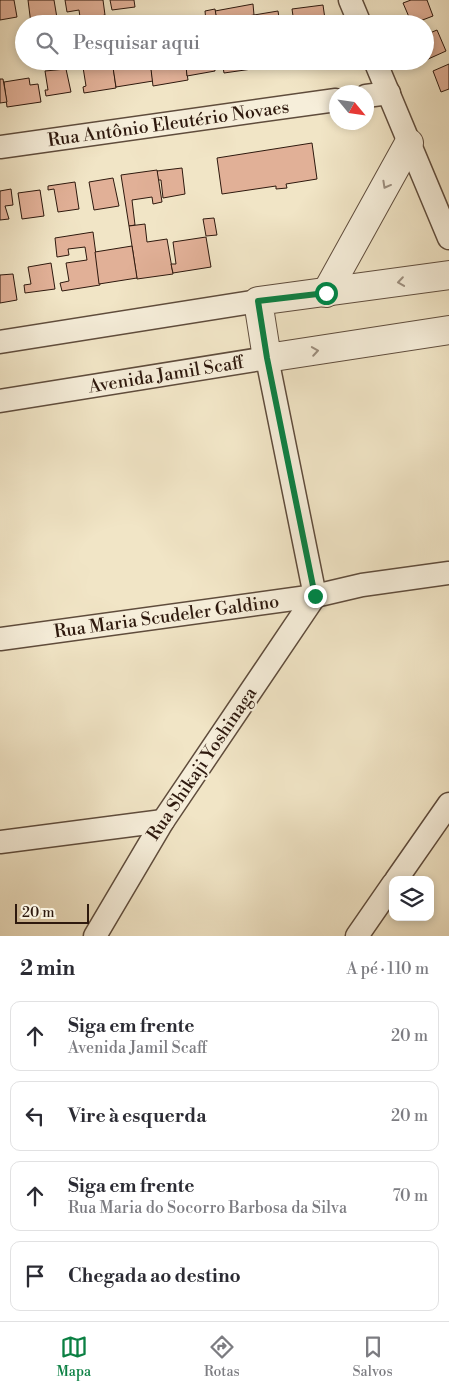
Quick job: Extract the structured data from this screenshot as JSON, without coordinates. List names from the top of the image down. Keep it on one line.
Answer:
{"streets":{"street":["Rua Antônio Eleutério Novaes","Avenida Jamil Scaff","Rua Maria Scudeler Galdino","Rua Shikaji Yoshinaga"]},"crossings":[["Rua Maria Scudeler Galdino","Rua Shikaji Yoshinaga"]],"scale_bar":"20 m","north":"bottom right","page":{"search":"Pesquisar aqui","scale":"20 m","heading":["2 min","A pé · 110 m"],"list":[["Siga em frente","Avenida Jamil Scaff","20 m"],["Vire à esquerda","20 m"],["Siga em frente","Rua Maria do Socorro Barbosa da Silva","70 m"],"Chegada ao destino"],"nav":["Mapa","Rotas","Salvos"]}}
